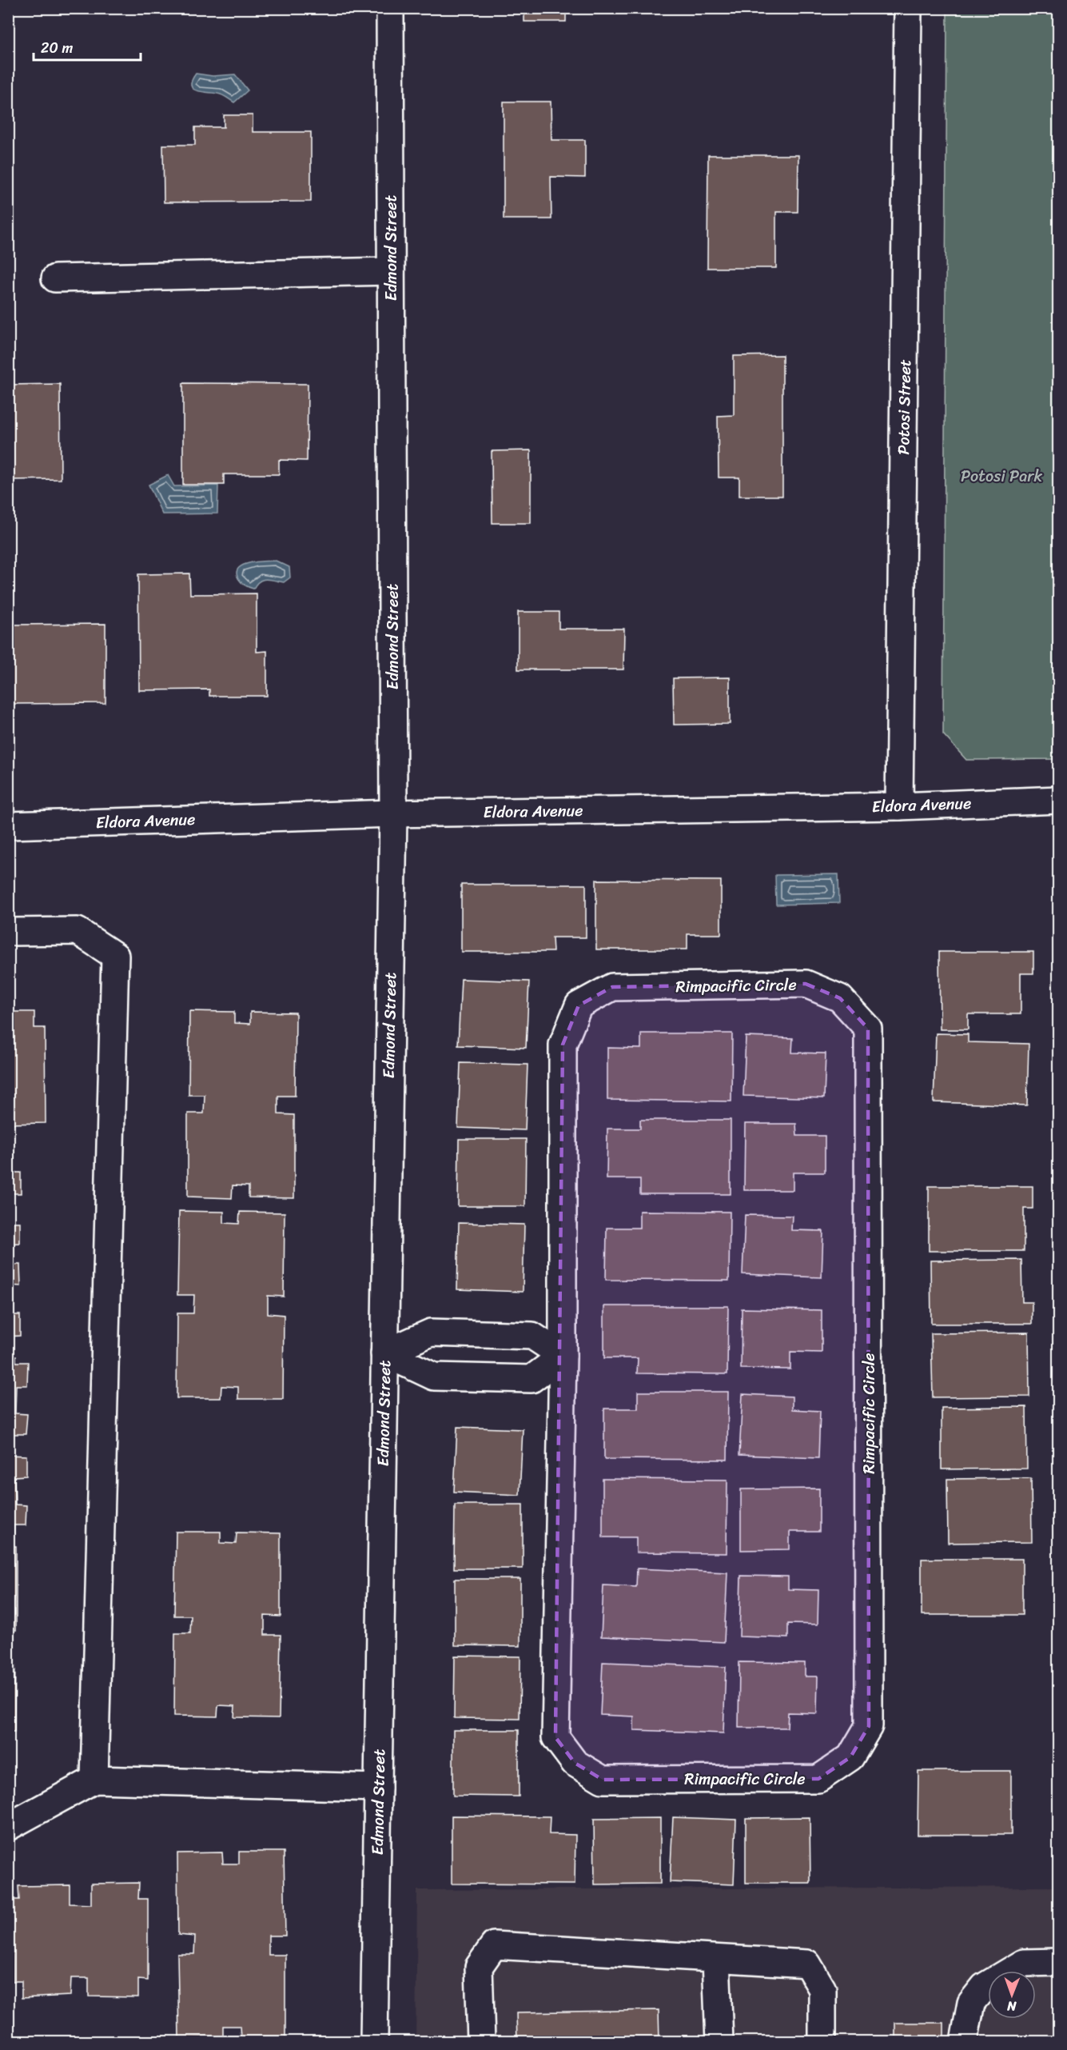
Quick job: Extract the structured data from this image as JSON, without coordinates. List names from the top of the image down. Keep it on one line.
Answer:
{"streets":{"street":["Edmond Street","Potosi Street","Eldora Avenue","Rimpacific Circle"]},"crossings":[["Edmond Street","Eldora Avenue"],["Potosi Street","Eldora Avenue"]],"parks":["Potosi Park"],"scale_bar":"20 m","north":"bottom"}
